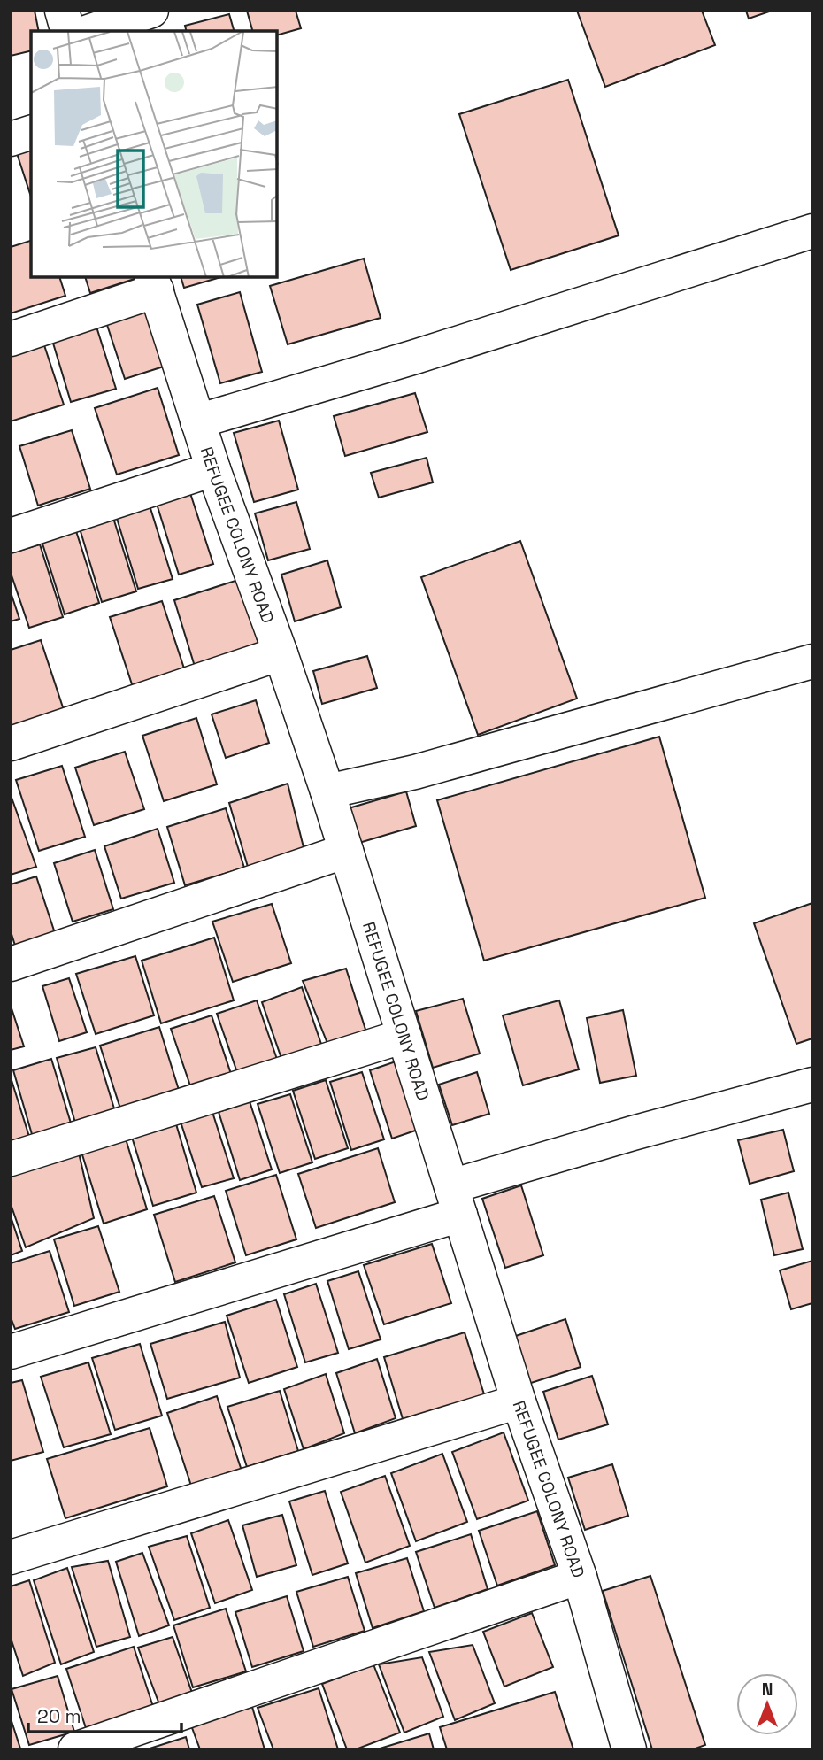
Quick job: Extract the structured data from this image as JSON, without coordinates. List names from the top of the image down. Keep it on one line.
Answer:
{"streets":{"street":["REFUGEE COLONY ROAD"]},"scale_bar":"20 m","north":"top"}
